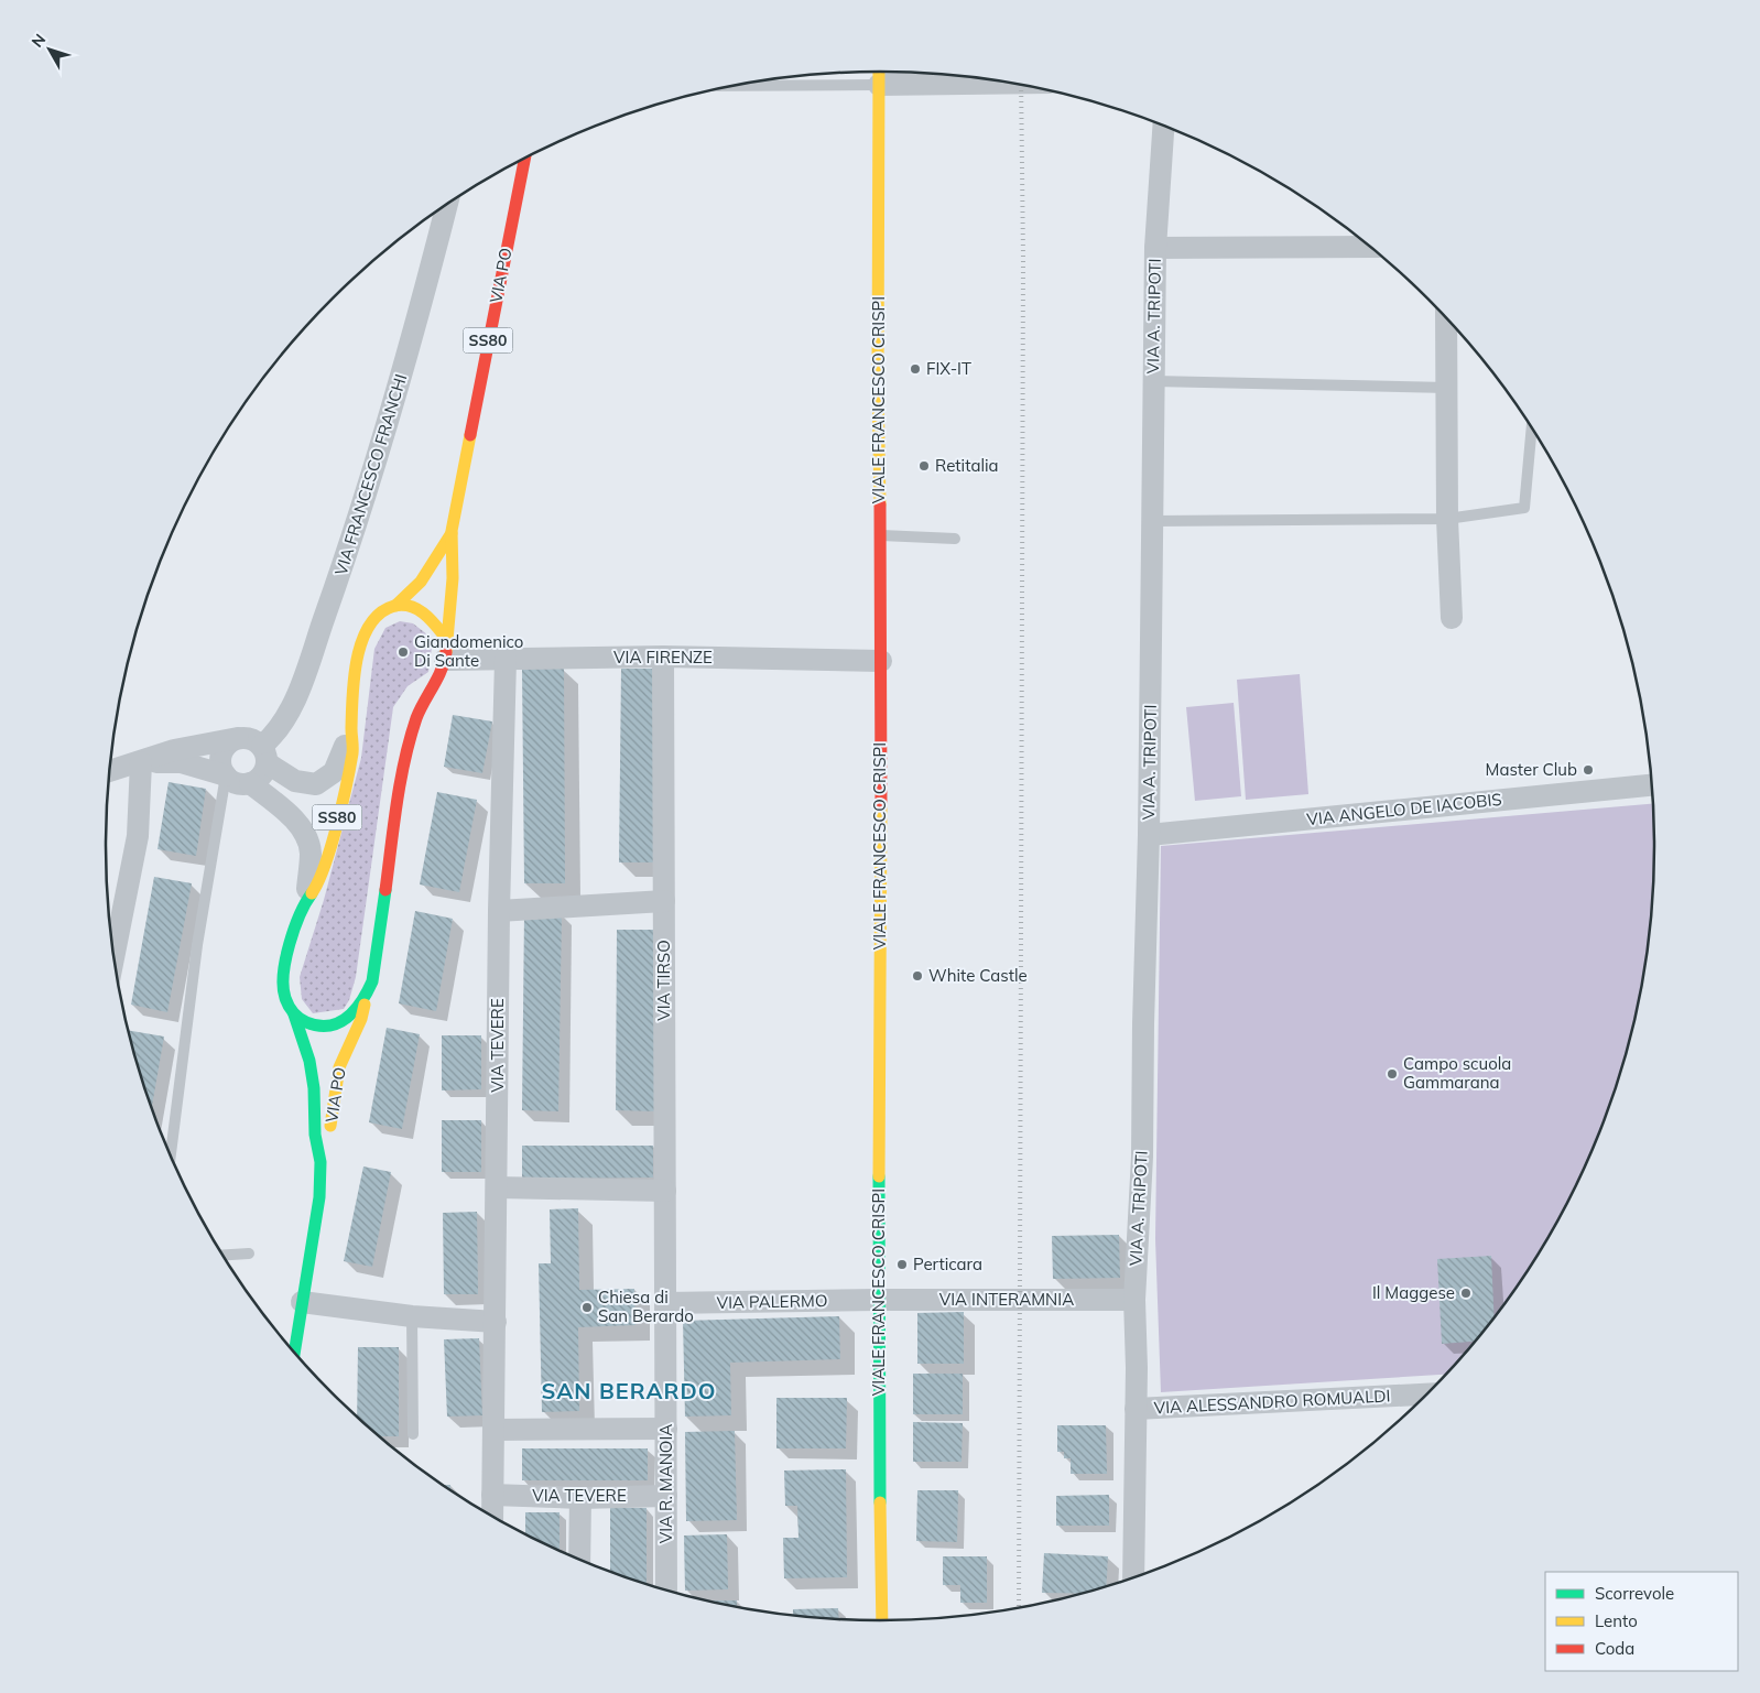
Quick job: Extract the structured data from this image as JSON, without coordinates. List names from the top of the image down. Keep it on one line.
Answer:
{"streets":{"main road":["VIA PO","SS80","VIALE FRANCESCO CRISPI"],"street":["VIA A. TRIPOTI","VIA FRANCESCO FRANCHI","VIA FIRENZE","VIA ANGELO DE IACOBIS","VIA TIRSO","VIA TEVERE","VIA INTERAMNIA","VIA PALERMO","VIA ALESSANDRO ROMUALDI","VIA R. MANOIA"]},"crossings":[["VIA PO","SS80"],["VIA A. TRIPOTI","VIA ANGELO DE IACOBIS"],["VIA A. TRIPOTI","VIA INTERAMNIA"],["VIA A. TRIPOTI","VIA ALESSANDRO ROMUALDI"],["SS80","VIA FIRENZE"],["VIALE FRANCESCO CRISPI","VIA FIRENZE"],["VIALE FRANCESCO CRISPI","VIA INTERAMNIA"],["VIALE FRANCESCO CRISPI","VIA PALERMO"],["VIA FIRENZE","VIA TIRSO"],["VIA FIRENZE","VIA TEVERE"],["VIA TIRSO","VIA PALERMO"],["VIA TIRSO","VIA R. MANOIA"],["VIA TEVERE","VIA R. MANOIA"],["VIA INTERAMNIA","VIA PALERMO"],["VIA PALERMO","VIA R. MANOIA"]],"districts":["SAN BERARDO"],"places":["FIX-IT","Retitalia","Giandomenico Di Sante","Master Club","White Castle","Campo scuola Gammarana","Perticara","Il Maggese","Chiesa di San Berardo"],"legend":["Scorrevole","Lento","Coda"],"north":"top left"}
